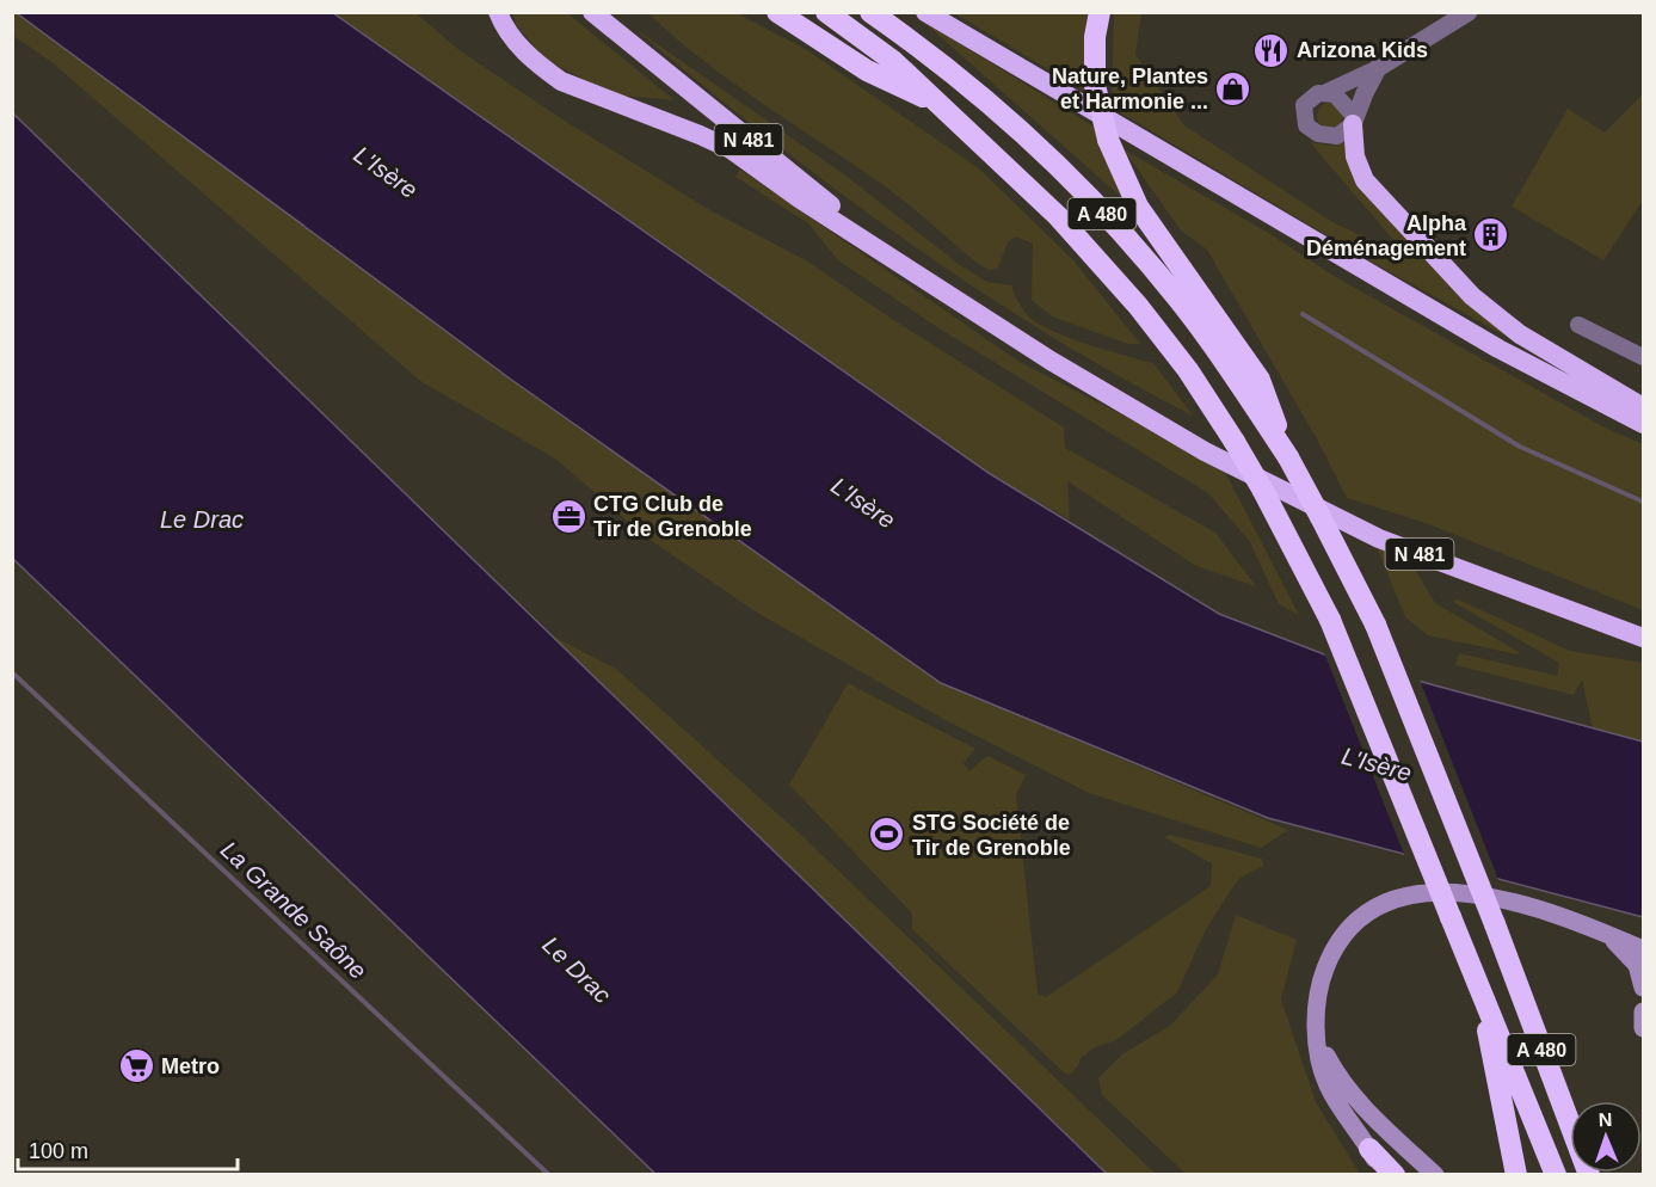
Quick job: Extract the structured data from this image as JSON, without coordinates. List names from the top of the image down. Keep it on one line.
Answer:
{"streets":{"highway":["N 481","A 480"]},"water":["L'Isère","Le Drac","La Grande Saône"],"places":{"restaurant":["Arizona Kids"],"shop":["Nature, Plantes et Harmonie ..."],"building":["Alpha Déménagement"],"office":["CTG Club de Tir de Grenoble"],"sports":["STG Société de Tir de Grenoble"],"supermarket":["Metro"]},"scale_bar":"100 m","north":"top"}
